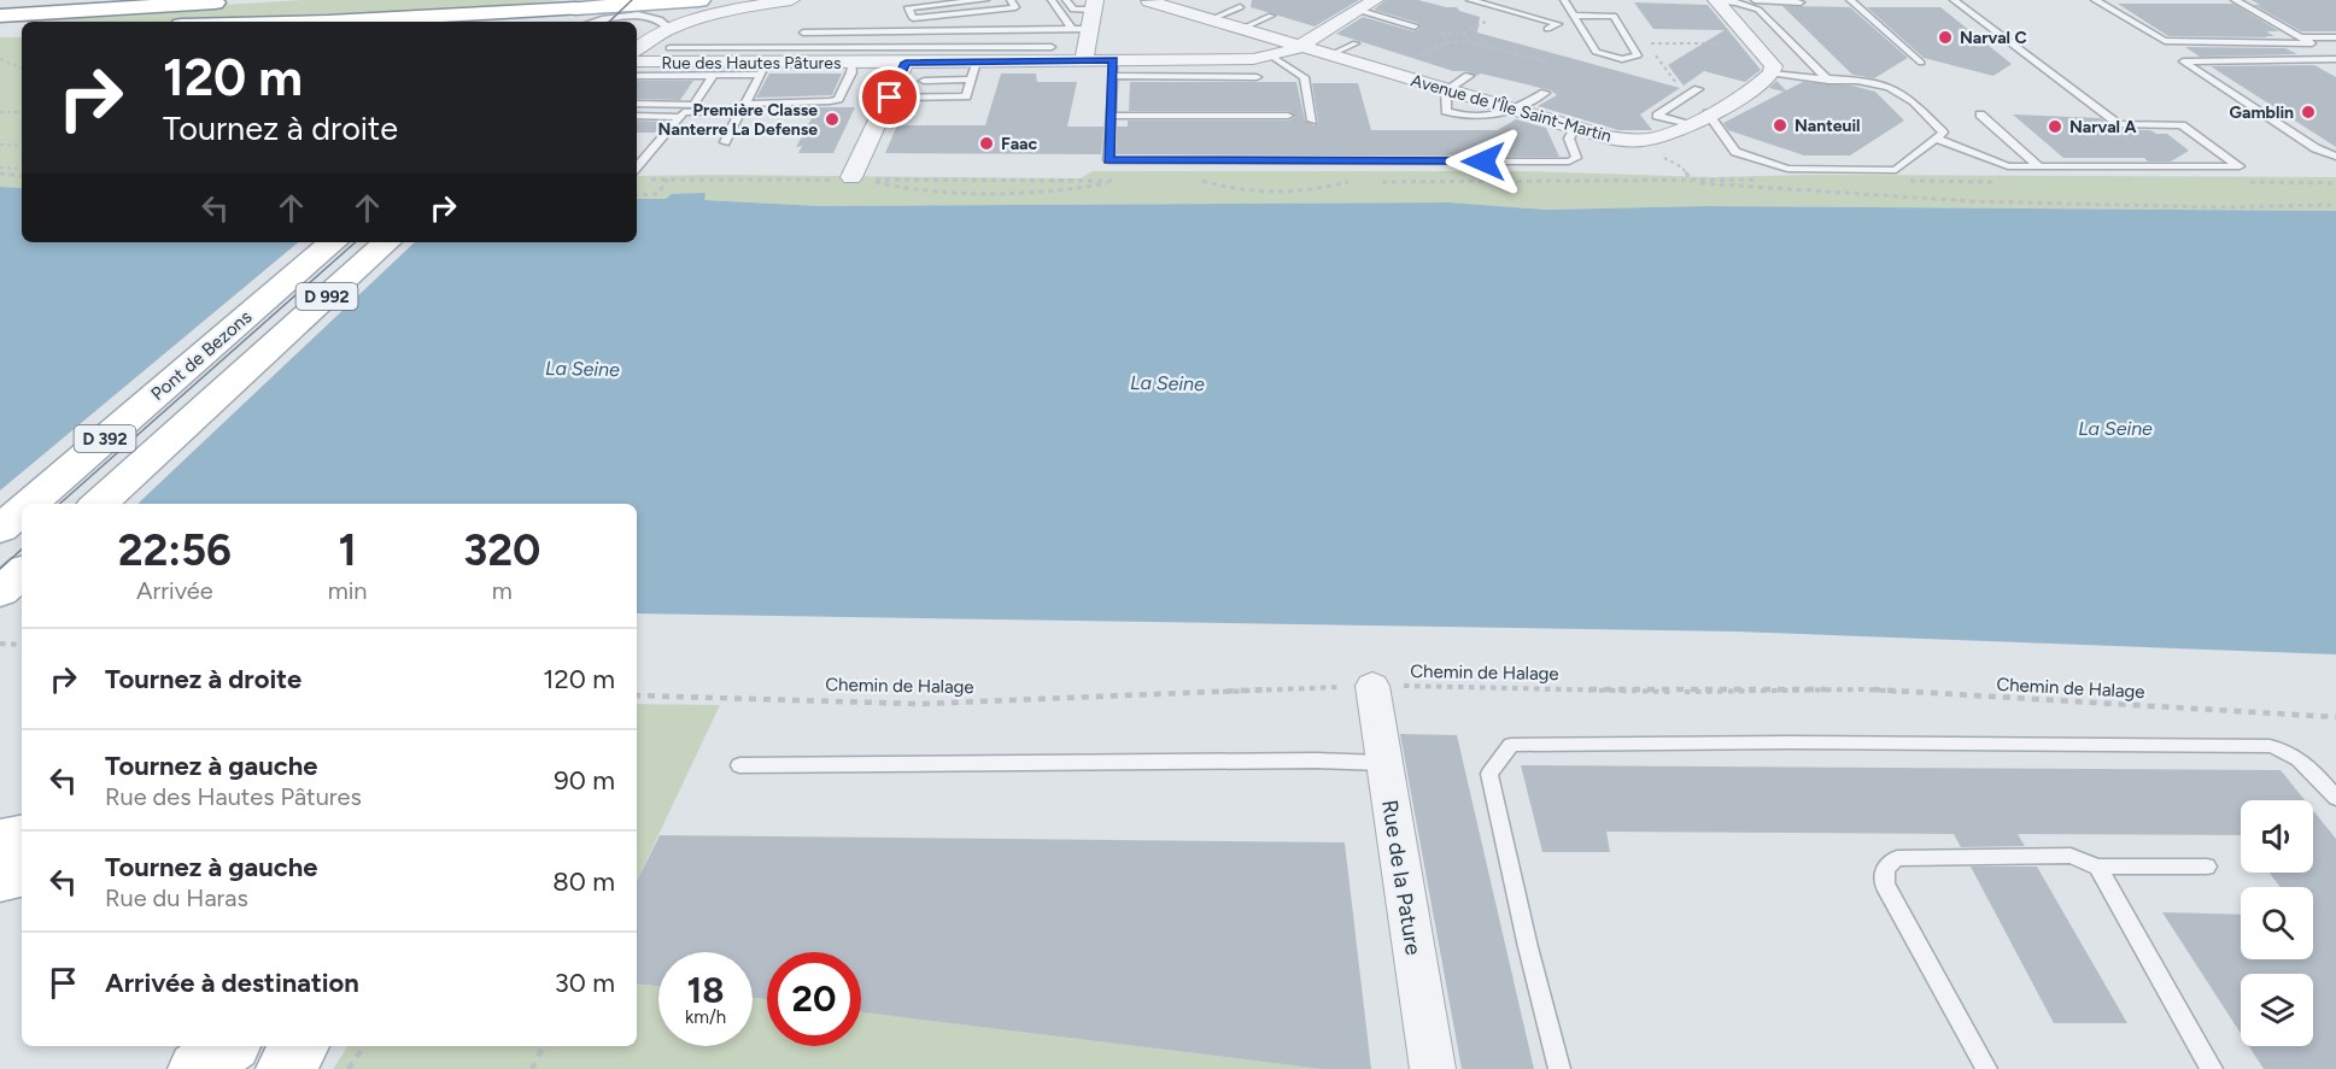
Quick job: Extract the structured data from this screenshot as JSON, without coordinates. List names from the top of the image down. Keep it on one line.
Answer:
{"streets":{"main road":["D 992","Pont de Bezons","D 392"],"street":["Rue des Hautes Pâtures","Avenue de l'Île Saint-Martin","Rue de la Pature"],"path":["Chemin de Halage"]},"crossings":[["Rue des Hautes Pâtures","Avenue de l'Île Saint-Martin"],["D 992","D 392"],["Chemin de Halage","Rue de la Pature"]],"water":["La Seine"],"places":["Narval C","Gamblin","Première Classe Nanterre La Defense","Nanteuil","Narval A","Faac"],"page":{"turn":["120 m","Tournez à droite"],"eta":["22:56","Arrivée","1","min","320","m"],"list":[{"name":"Tournez à droite","value":"120 m"},{"name":"Tournez à gauche","note":"Rue des Hautes Pâtures","value":"90 m"},{"name":"Tournez à gauche","note":"Rue du Haras","value":"80 m"},{"name":"Arrivée à destination","value":"30 m"}],"speed":"18 km/h","limit":"20"}}
